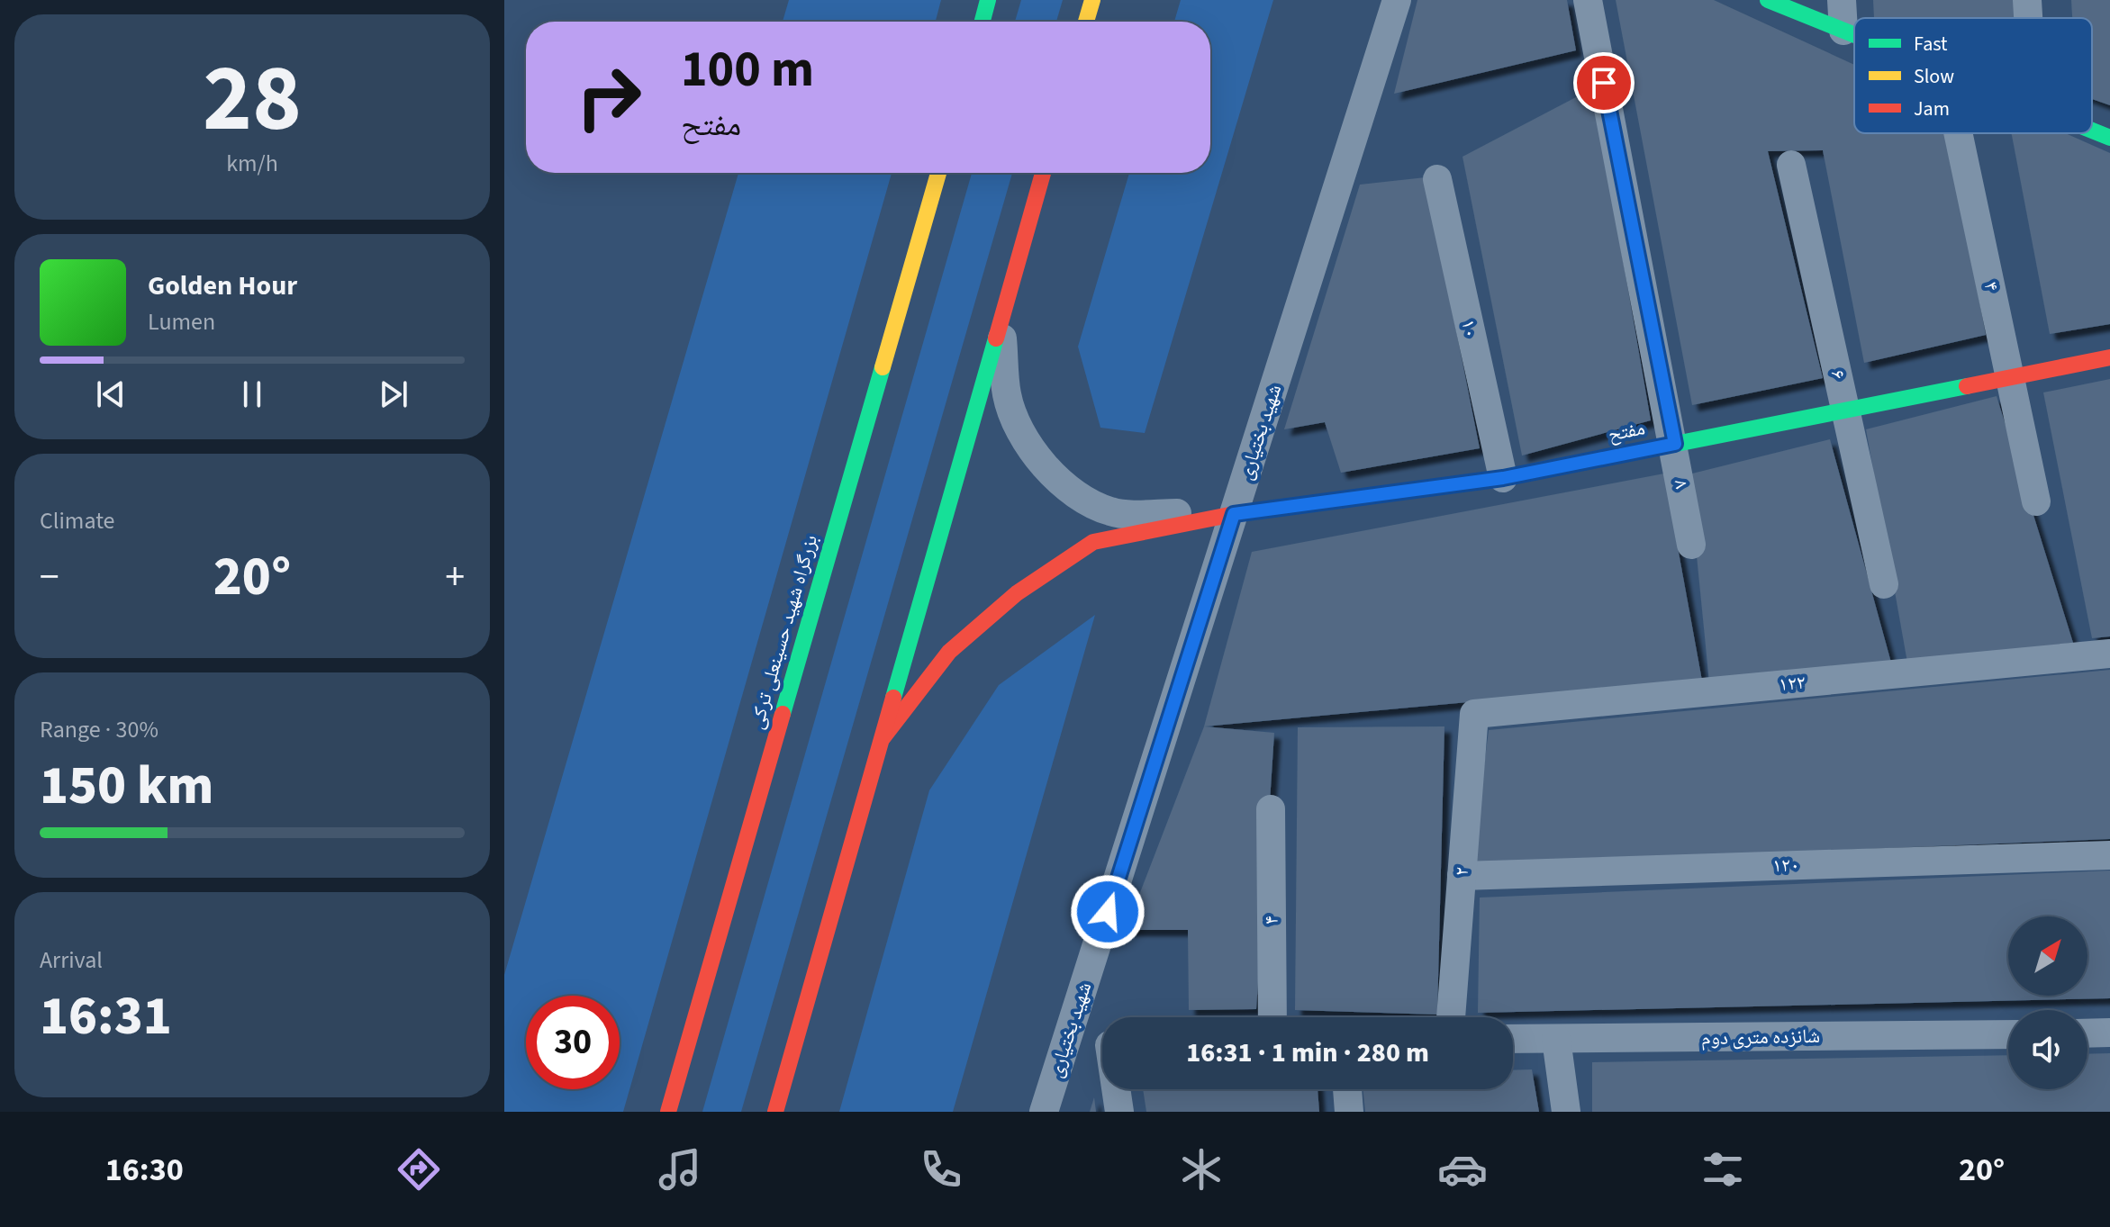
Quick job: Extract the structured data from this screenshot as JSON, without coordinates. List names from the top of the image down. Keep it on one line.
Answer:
{"streets":{"main road":["مفتح","بزرگراه شهید حسینعلی ترکی"],"street":["۴","۱۰","۶","شهید بختیاری","۸","۱۲۲","۱۲۰","۲","شانزده متری دوم"]},"crossings":[["۴","مفتح"],["۱۰","مفتح"],["۶","مفتح"],["مفتح","شهید بختیاری"],["مفتح","۸"],["۱۲۲","۲"],["۱۲۰","۲"]],"legend":["Fast","Slow","Jam"],"north":"top right","page":{"tile":[["28","km/h"],"Climate",["Range · 30%","150 km"],["Arrival","16:31"]],"turn":["100 m","مفتح"],"song":["Golden Hour","Lumen"],"heat":["−","20°","+"],"limit":"30","trip":"16:31 · 1 min · 280 m","tabs":["16:30","20°"]}}
